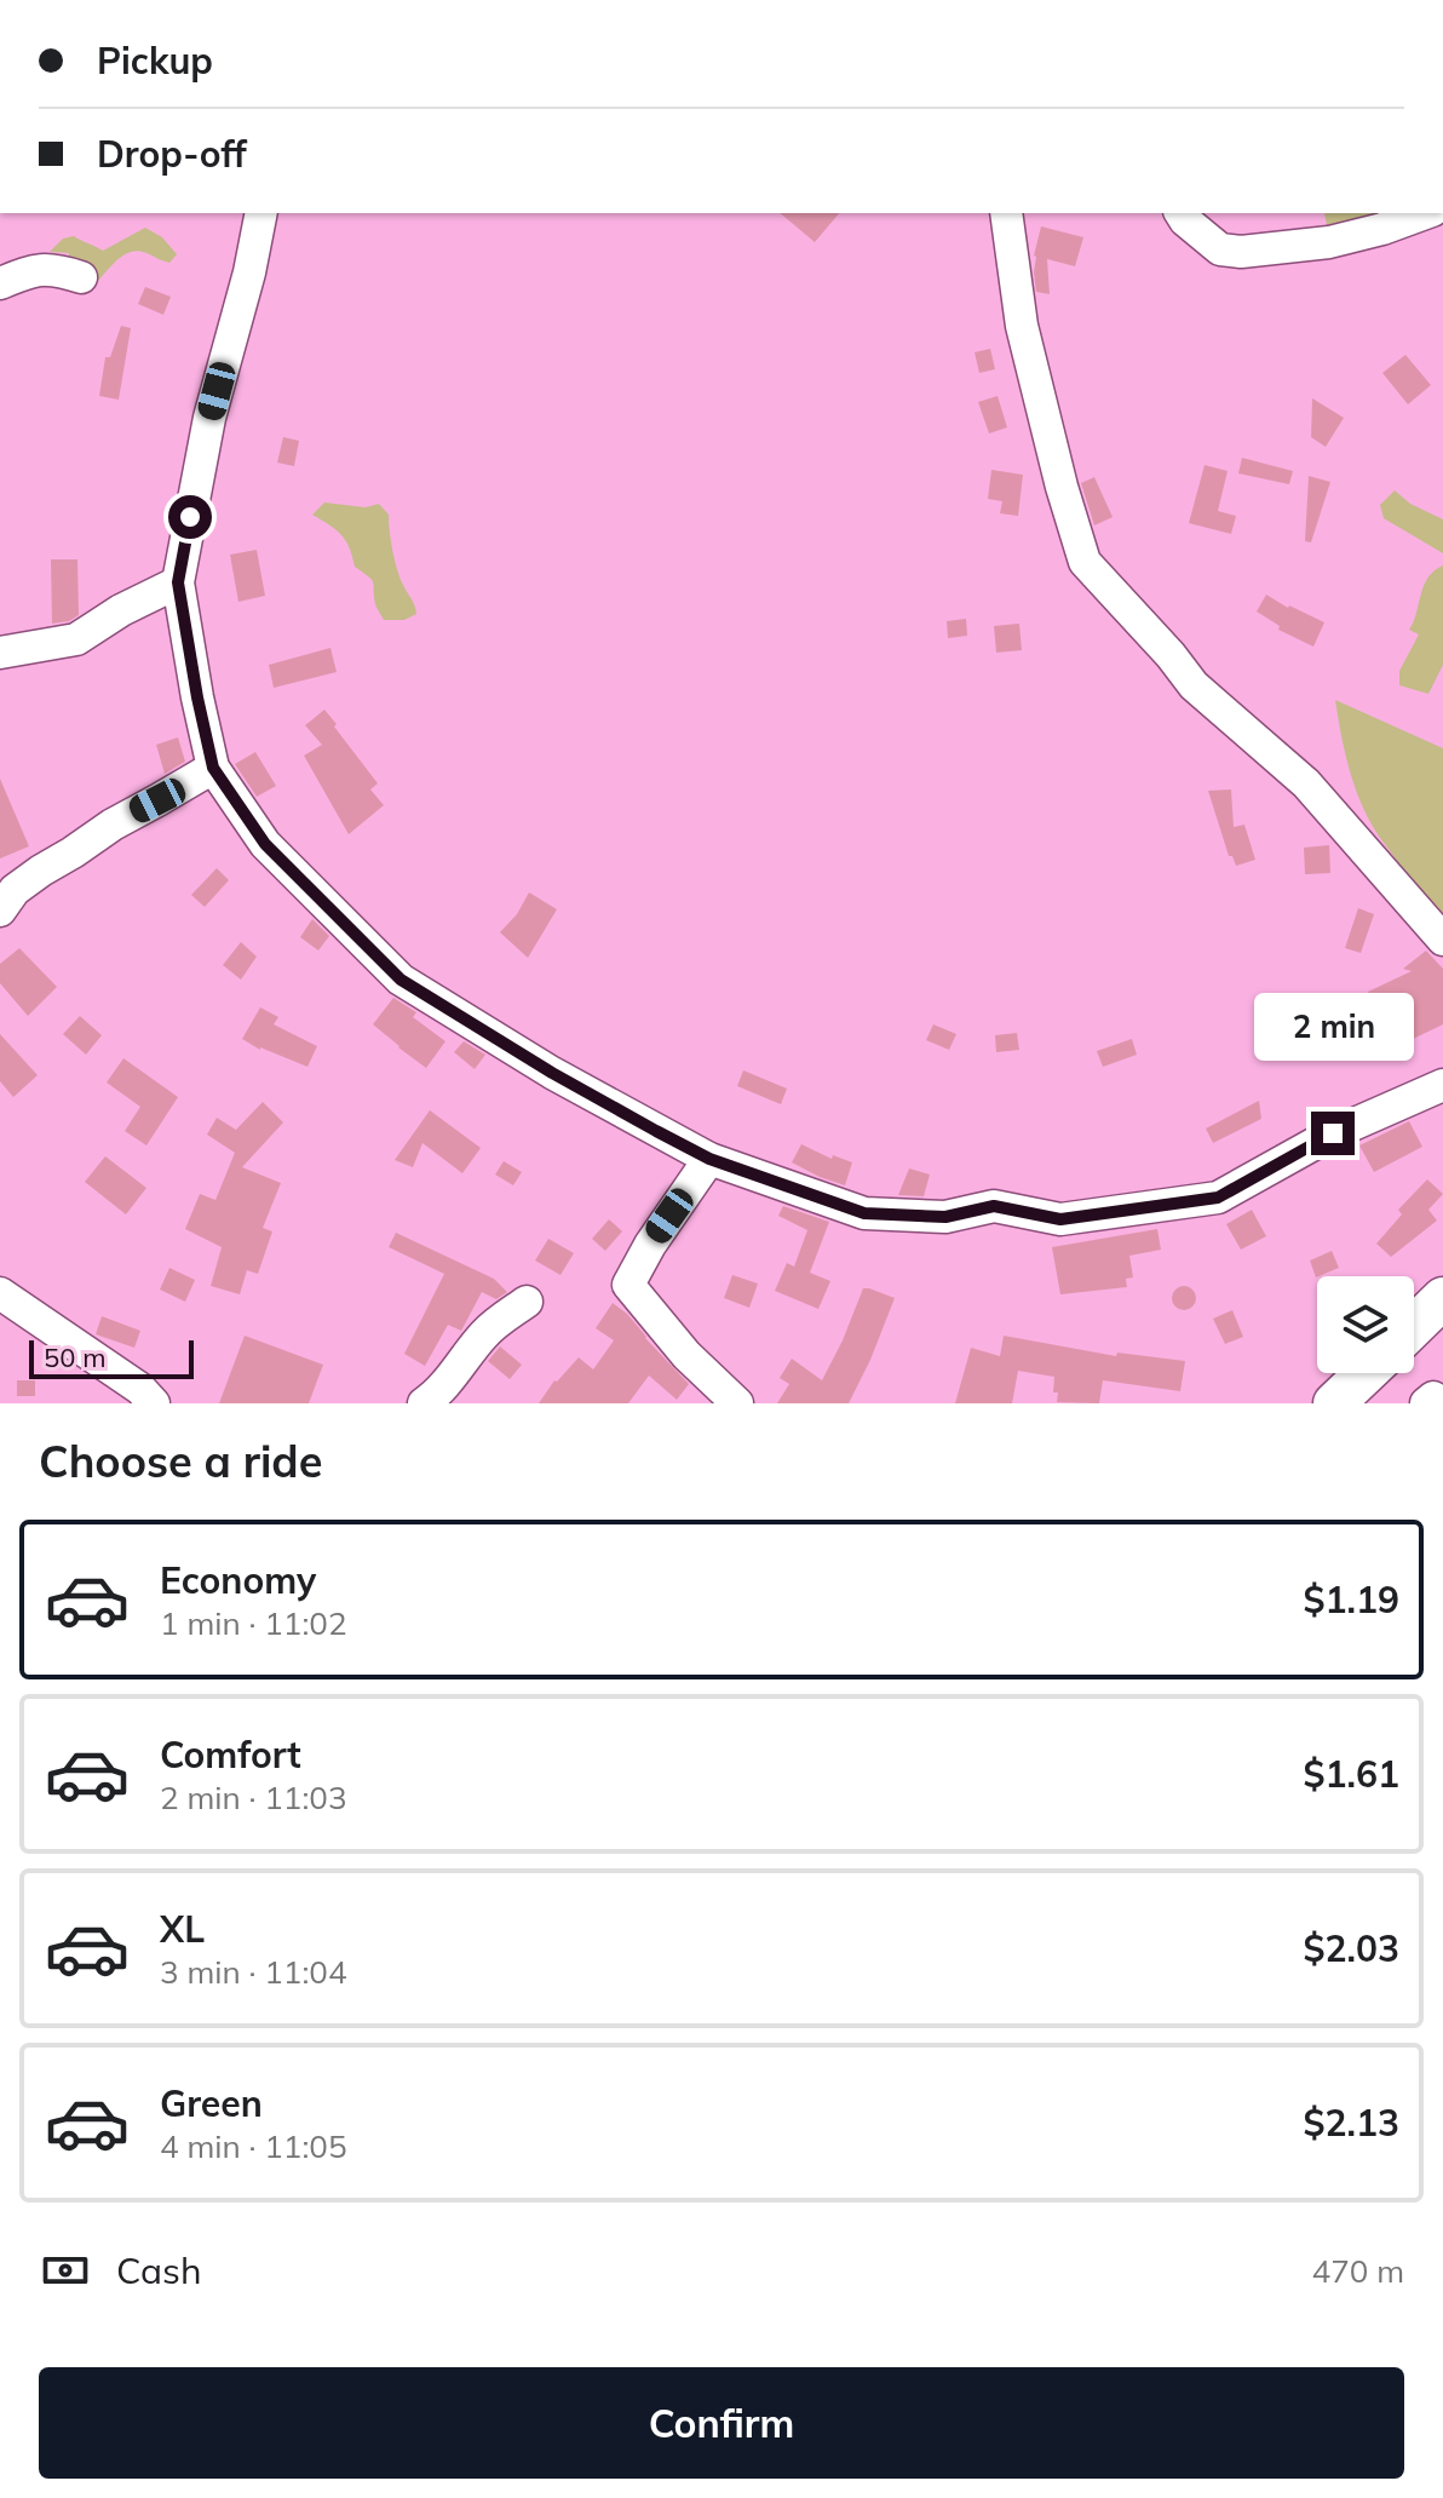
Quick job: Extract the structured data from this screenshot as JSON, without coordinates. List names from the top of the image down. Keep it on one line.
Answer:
{"scale_bar":"50 m","page":{"banner":["Pickup","Drop-off"],"bubble":"2 min","scale":"50 m","heading":"Choose a ride","list":[{"name":"Economy","note":"1 min · 11:02","value":"$1.19"},{"name":"Comfort","note":"2 min · 11:03","value":"$1.61"},{"name":"XL","note":"3 min · 11:04","value":"$2.03"},{"name":"Green","note":"4 min · 11:05","value":"$2.13"}],"pay":["Cash","470 m"],"buttons":"Confirm"}}
